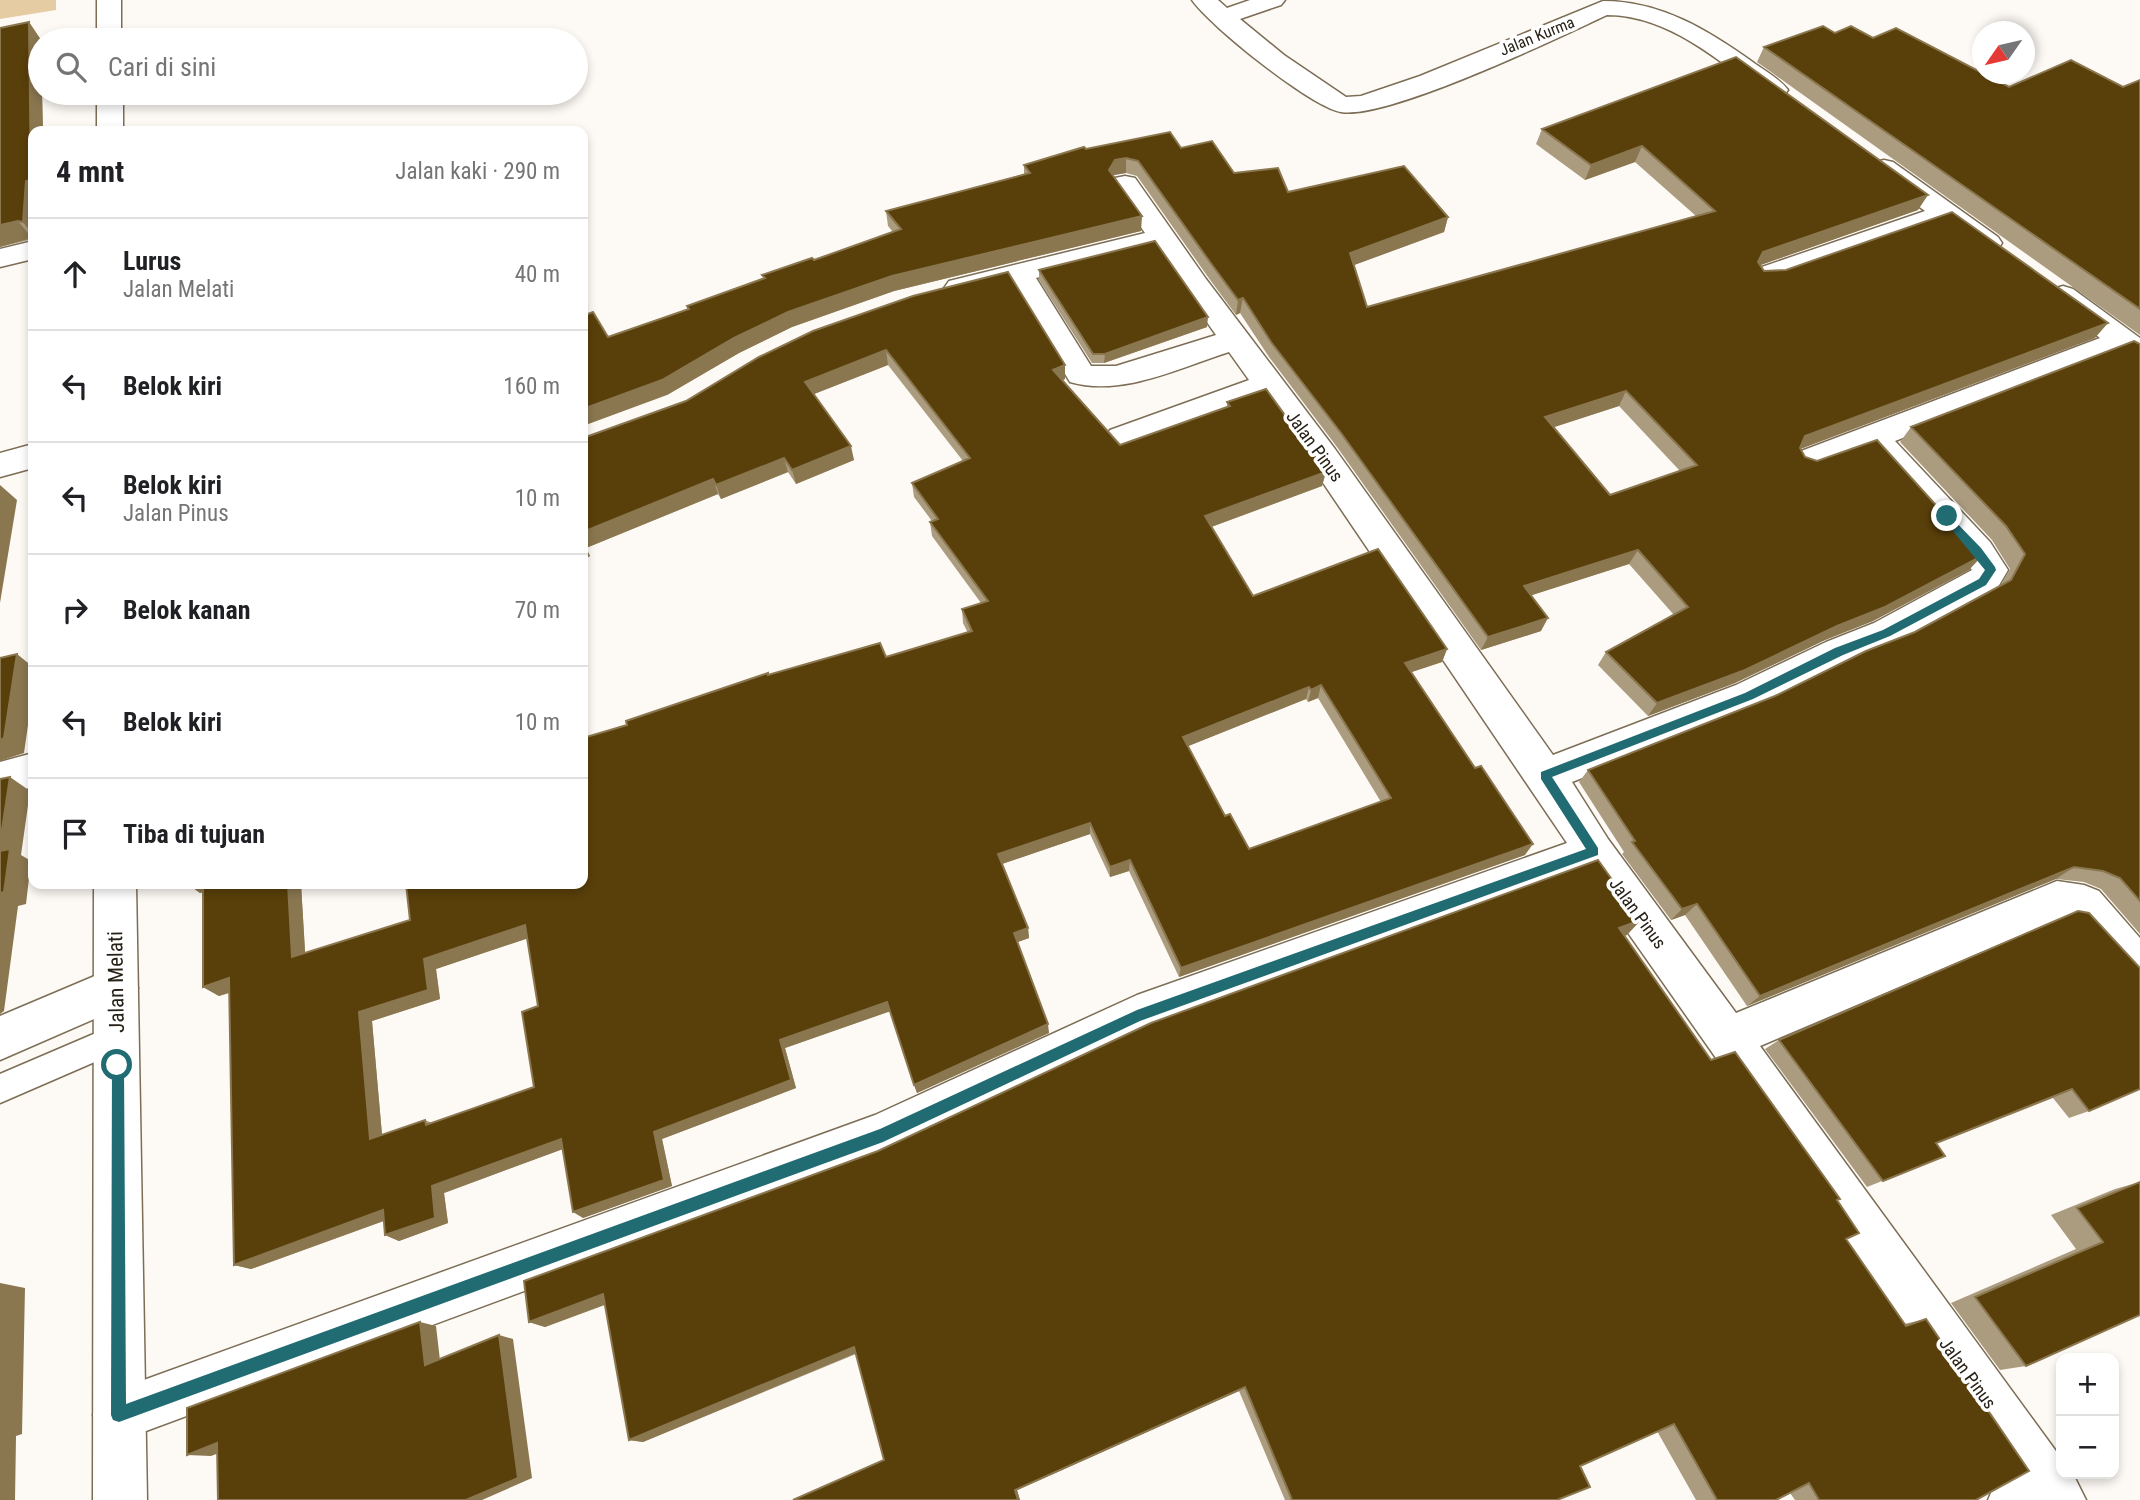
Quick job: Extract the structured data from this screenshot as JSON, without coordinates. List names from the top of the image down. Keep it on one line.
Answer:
{"streets":{"street":["Jalan Kurma","Jalan Pinus","Jalan Melati"]},"north":"bottom left","page":{"search":"Cari di sini","heading":["4 mnt","Jalan kaki · 290 m"],"list":[["Lurus","Jalan Melati","40 m"],["Belok kiri","160 m"],["Belok kiri","Jalan Pinus","10 m"],["Belok kanan","70 m"],["Belok kiri","10 m"],"Tiba di tujuan"],"map_buttons":["+","−"]}}
